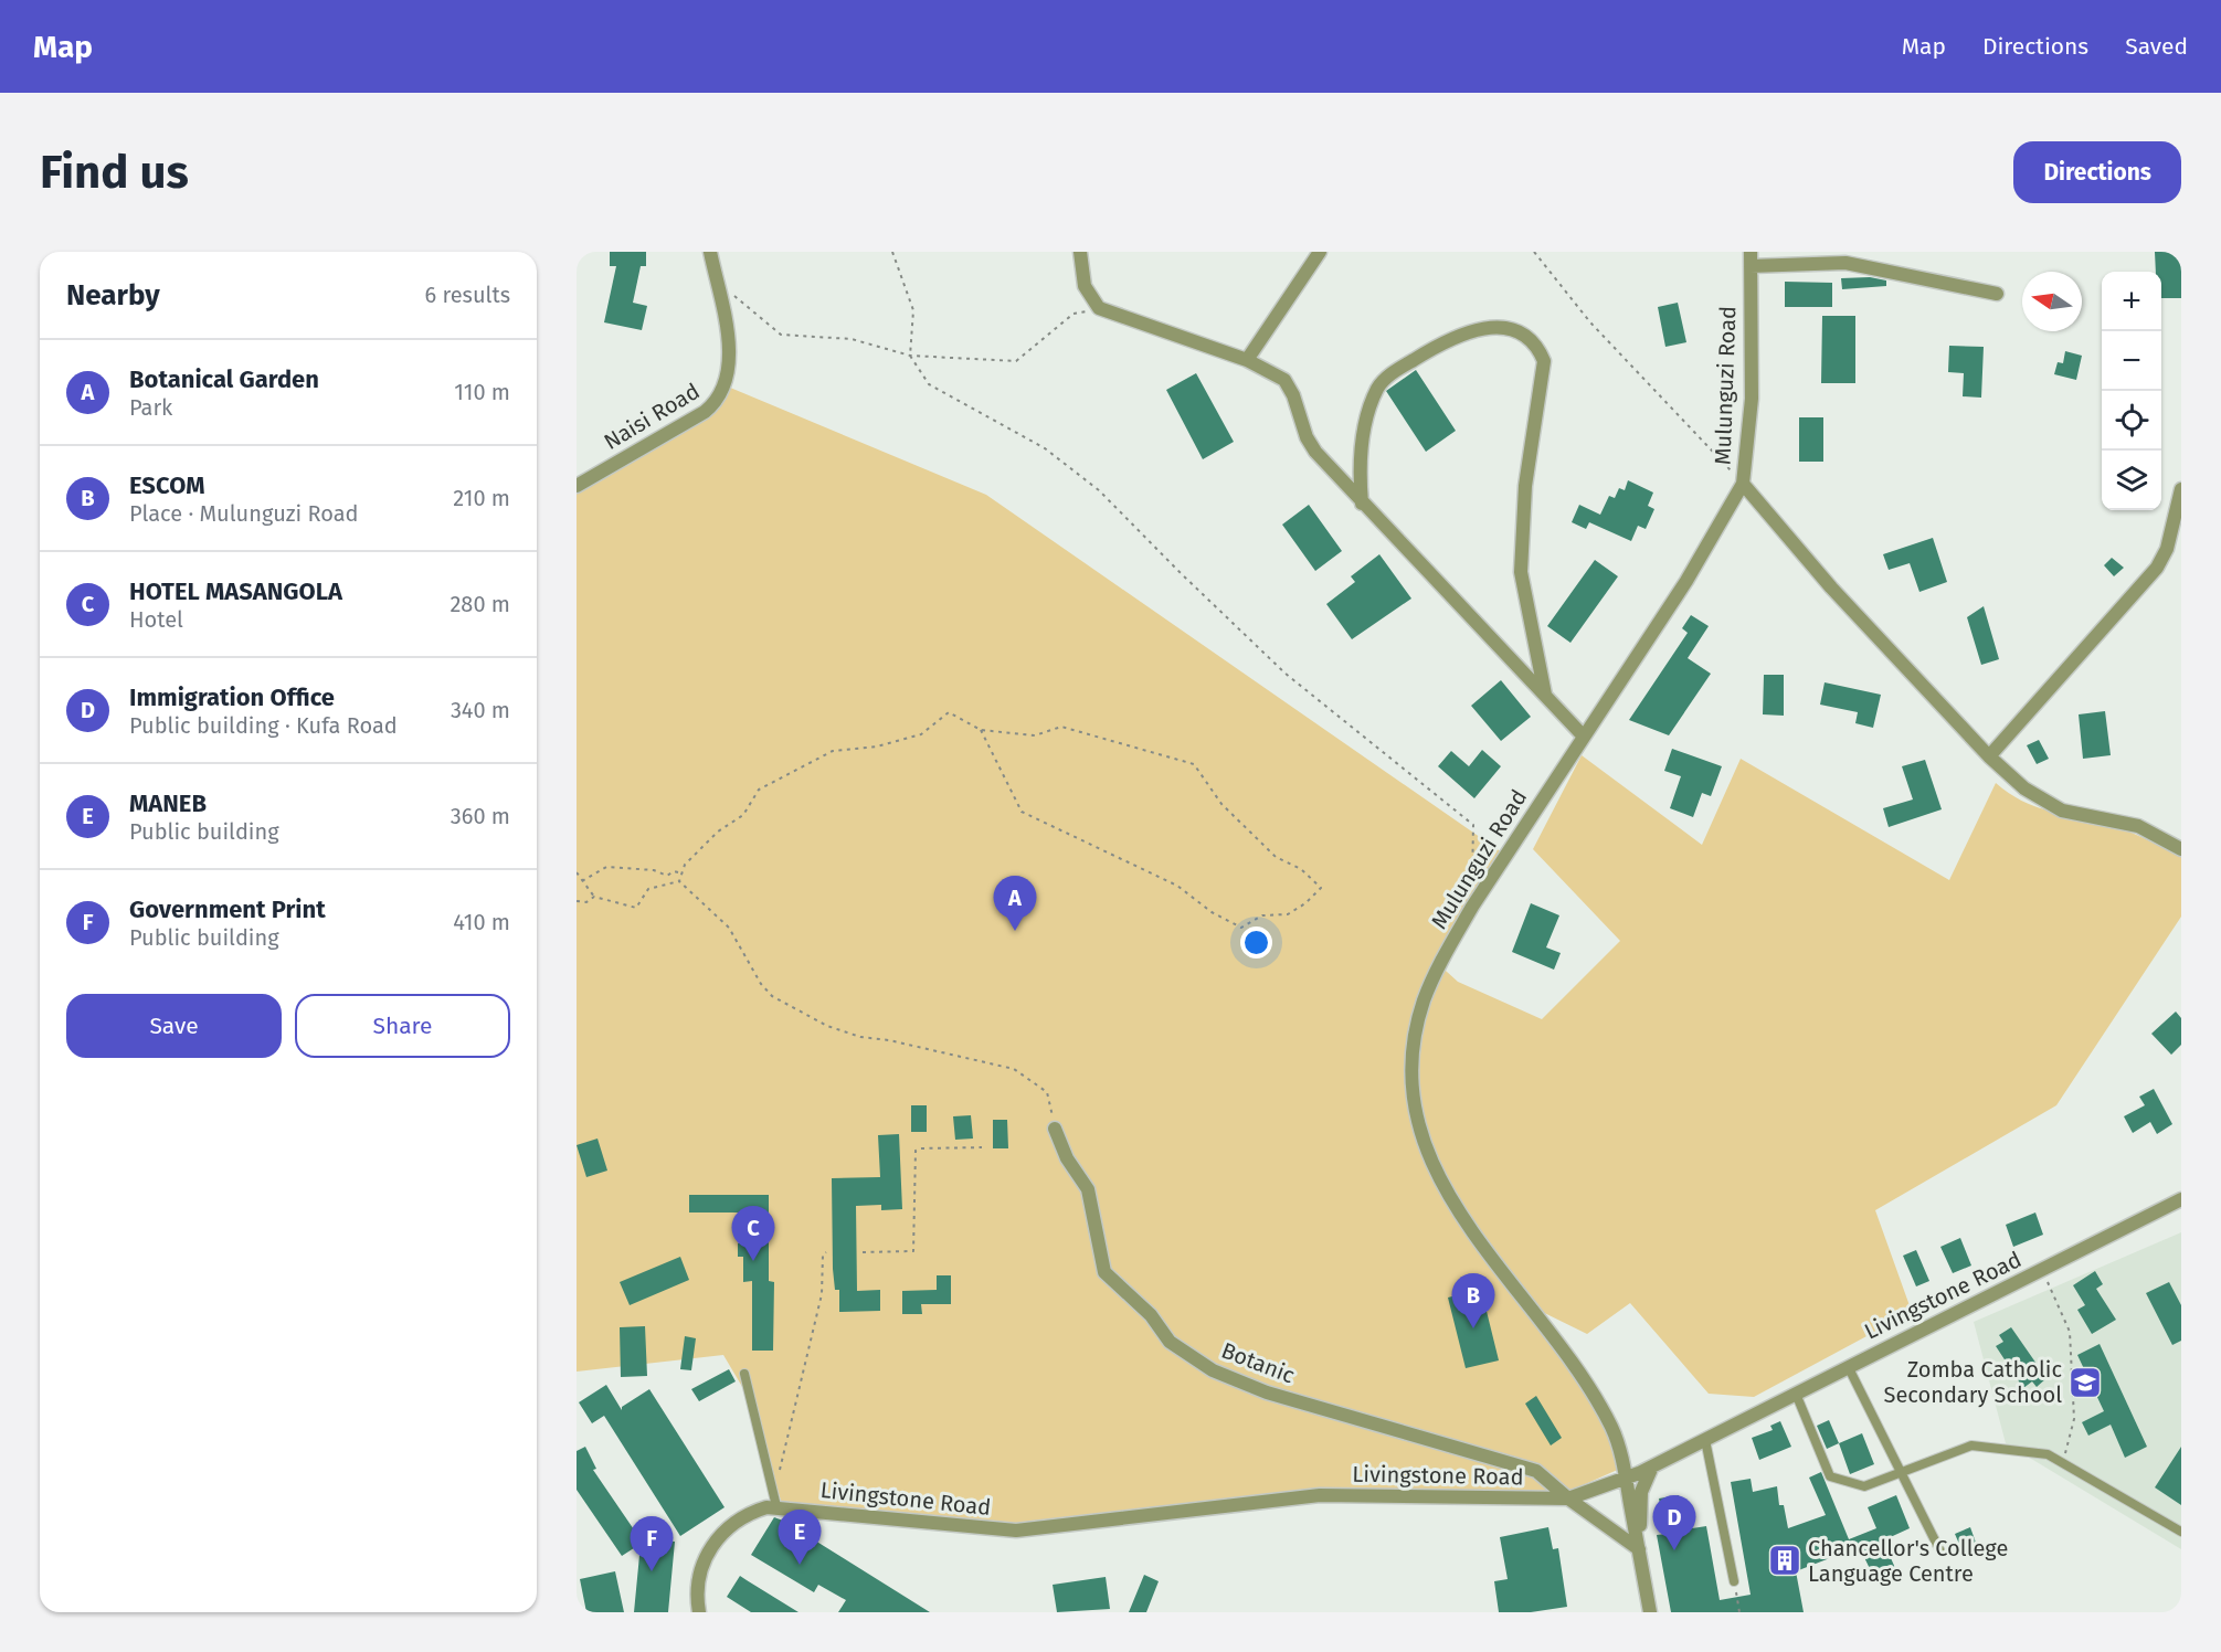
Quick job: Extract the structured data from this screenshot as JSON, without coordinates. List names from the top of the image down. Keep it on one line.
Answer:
{"streets":{"street":["Mulunguzi Road","Naisi Road","Livingstone Road","Botanic"]},"crossings":[["Mulunguzi Road","Livingstone Road"],["Mulunguzi Road","Botanic"],["Livingstone Road","Botanic"]],"places":{"school or university":["Zomba Catholic Secondary School"],"building":["Chancellor's College Language Centre"]},"north":"left","page":{"header":"Map","nav":["Map","Directions","Saved"],"buttons":["Directions",["Save","Share"]],"title":"Find us","heading":["Nearby","6 results"],"map_buttons":["+","−"],"list":[{"mark":"A","name":"Botanical Garden","note":"Park","value":"110 m"},{"mark":"B","name":"ESCOM","note":"Place · Mulunguzi Road","value":"210 m"},{"mark":"C","name":"HOTEL MASANGOLA","note":"Hotel","value":"280 m"},{"mark":"D","name":"Immigration Office","note":"Public building · Kufa Road","value":"340 m"},{"mark":"E","name":"MANEB","note":"Public building","value":"360 m"},{"mark":"F","name":"Government Print","note":"Public building","value":"410 m"}],"pins":["A","C","B","D","E","F"]}}
